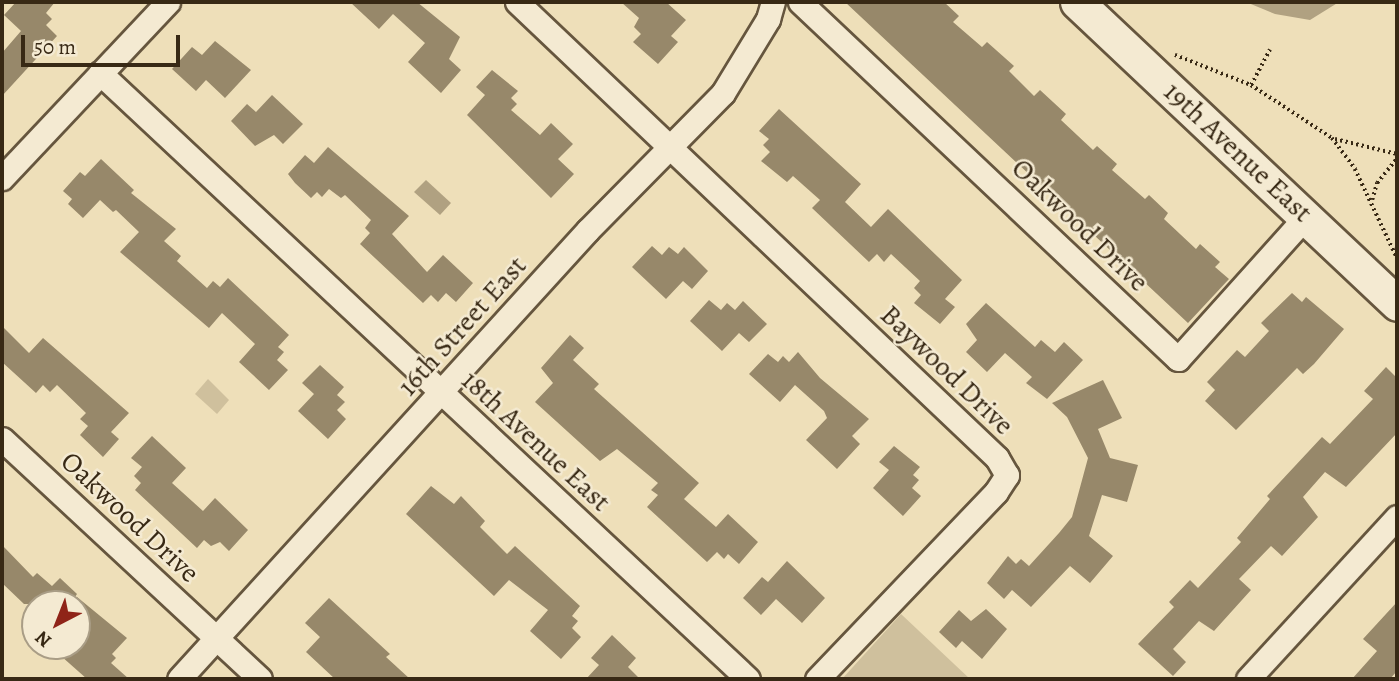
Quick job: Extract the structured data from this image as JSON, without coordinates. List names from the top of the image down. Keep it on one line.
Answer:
{"streets":{"street":["19th Avenue East","Oakwood Drive","16th Street East","Baywood Drive","18th Avenue East"]},"crossings":[["19th Avenue East","Oakwood Drive"],["Oakwood Drive","16th Street East"],["16th Street East","Baywood Drive"],["16th Street East","18th Avenue East"]],"scale_bar":"50 m","north":"bottom left"}
